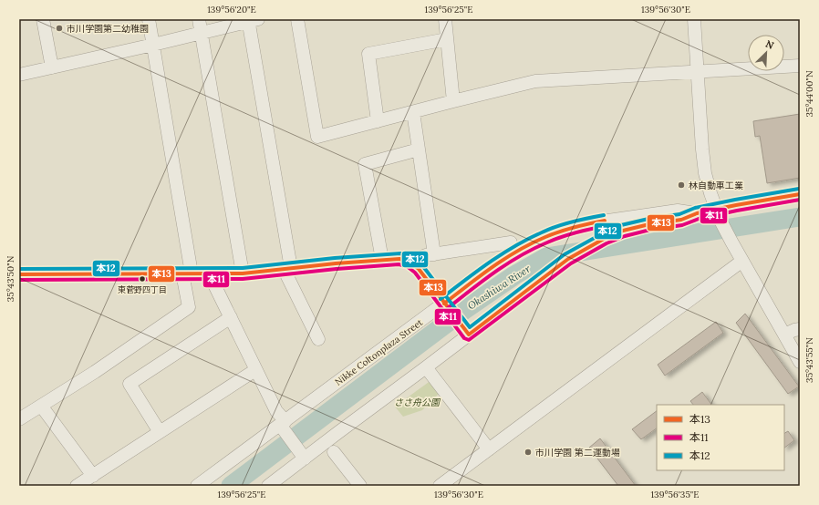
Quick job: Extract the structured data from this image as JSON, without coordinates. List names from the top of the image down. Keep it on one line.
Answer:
{"streets":{"street":["Nikke Coltonplaza Street"]},"water":["Okashiwa River"],"parks":["ささ舟公園"],"places":["市川学園第二幼稚園","林自動車工業","東菅野四丁目","市川学園 第二運動場"],"lines":["transit line 本12","transit line 本13","transit line 本11"],"legend":["本13","本11","本12"],"north":"top right","coordinates":["139°56'20\"E","139°56'25\"E","139°56'30\"E","35°44'00\"N","35°43'50\"N","35°43'55\"N","139°56'35\"E"]}
